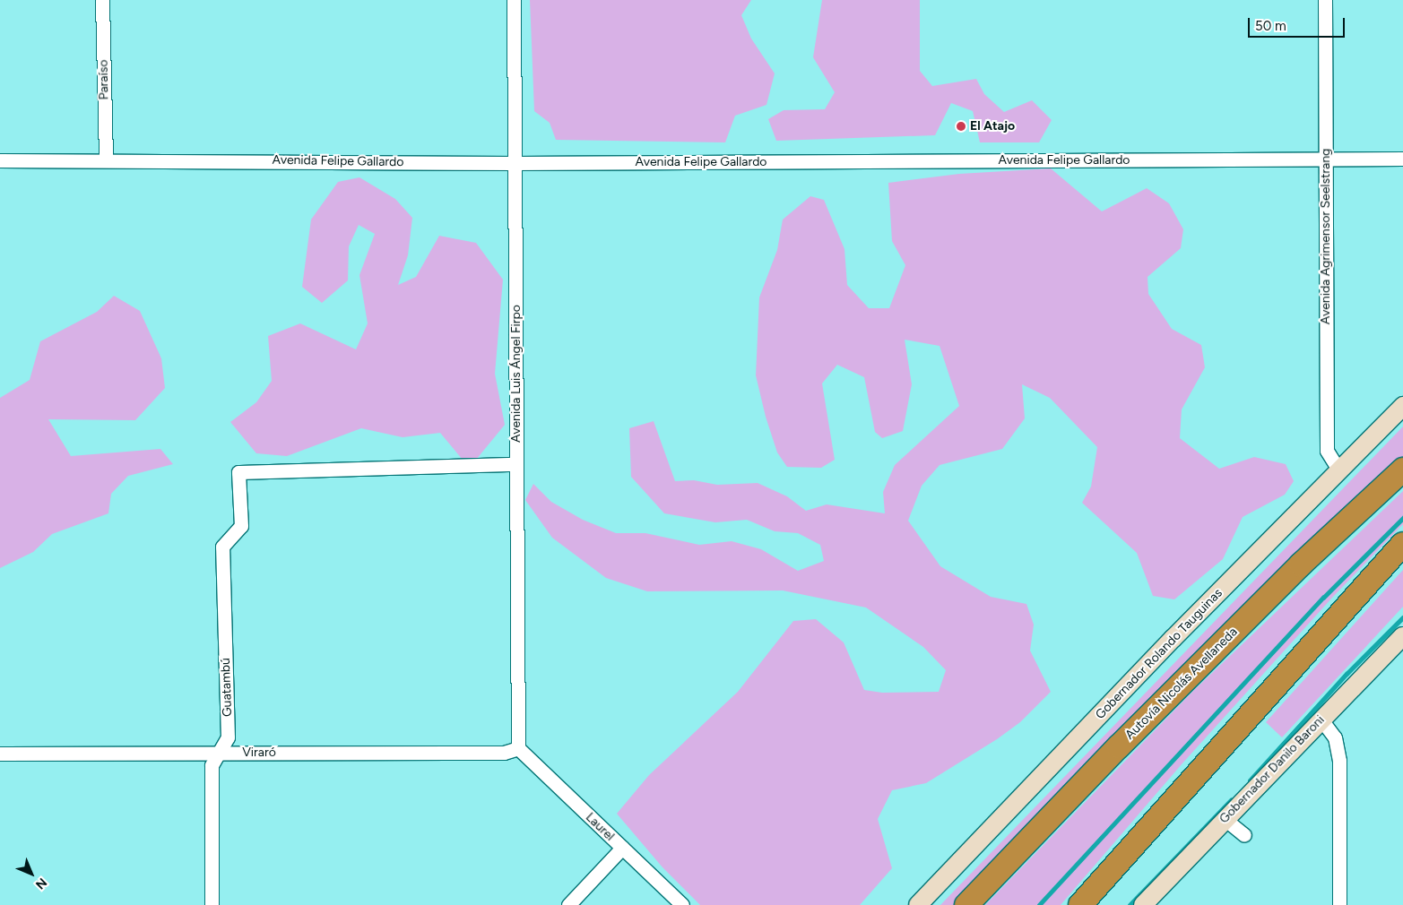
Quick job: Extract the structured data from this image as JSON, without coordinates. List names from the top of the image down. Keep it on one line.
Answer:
{"streets":{"highway":["Autovía Nicolás Avellaneda"],"street":["Paraíso","Avenida Felipe Gallardo","Avenida Agrimensor Seelstrang","Avenida Luis Ángel Firpo","Gobernador Rolando Tauguinas","Guatambú","Viraró","Gobernador Danilo Baroni","Laurel"]},"crossings":[["Paraíso","Avenida Felipe Gallardo"],["Avenida Felipe Gallardo","Avenida Agrimensor Seelstrang"],["Avenida Felipe Gallardo","Avenida Luis Ángel Firpo"],["Avenida Agrimensor Seelstrang","Gobernador Rolando Tauguinas"],["Avenida Luis Ángel Firpo","Guatambú"],["Avenida Luis Ángel Firpo","Viraró"],["Avenida Luis Ángel Firpo","Laurel"],["Guatambú","Viraró"],["Viraró","Laurel"]],"places":["El Atajo"],"scale_bar":"50 m","north":"bottom right"}
